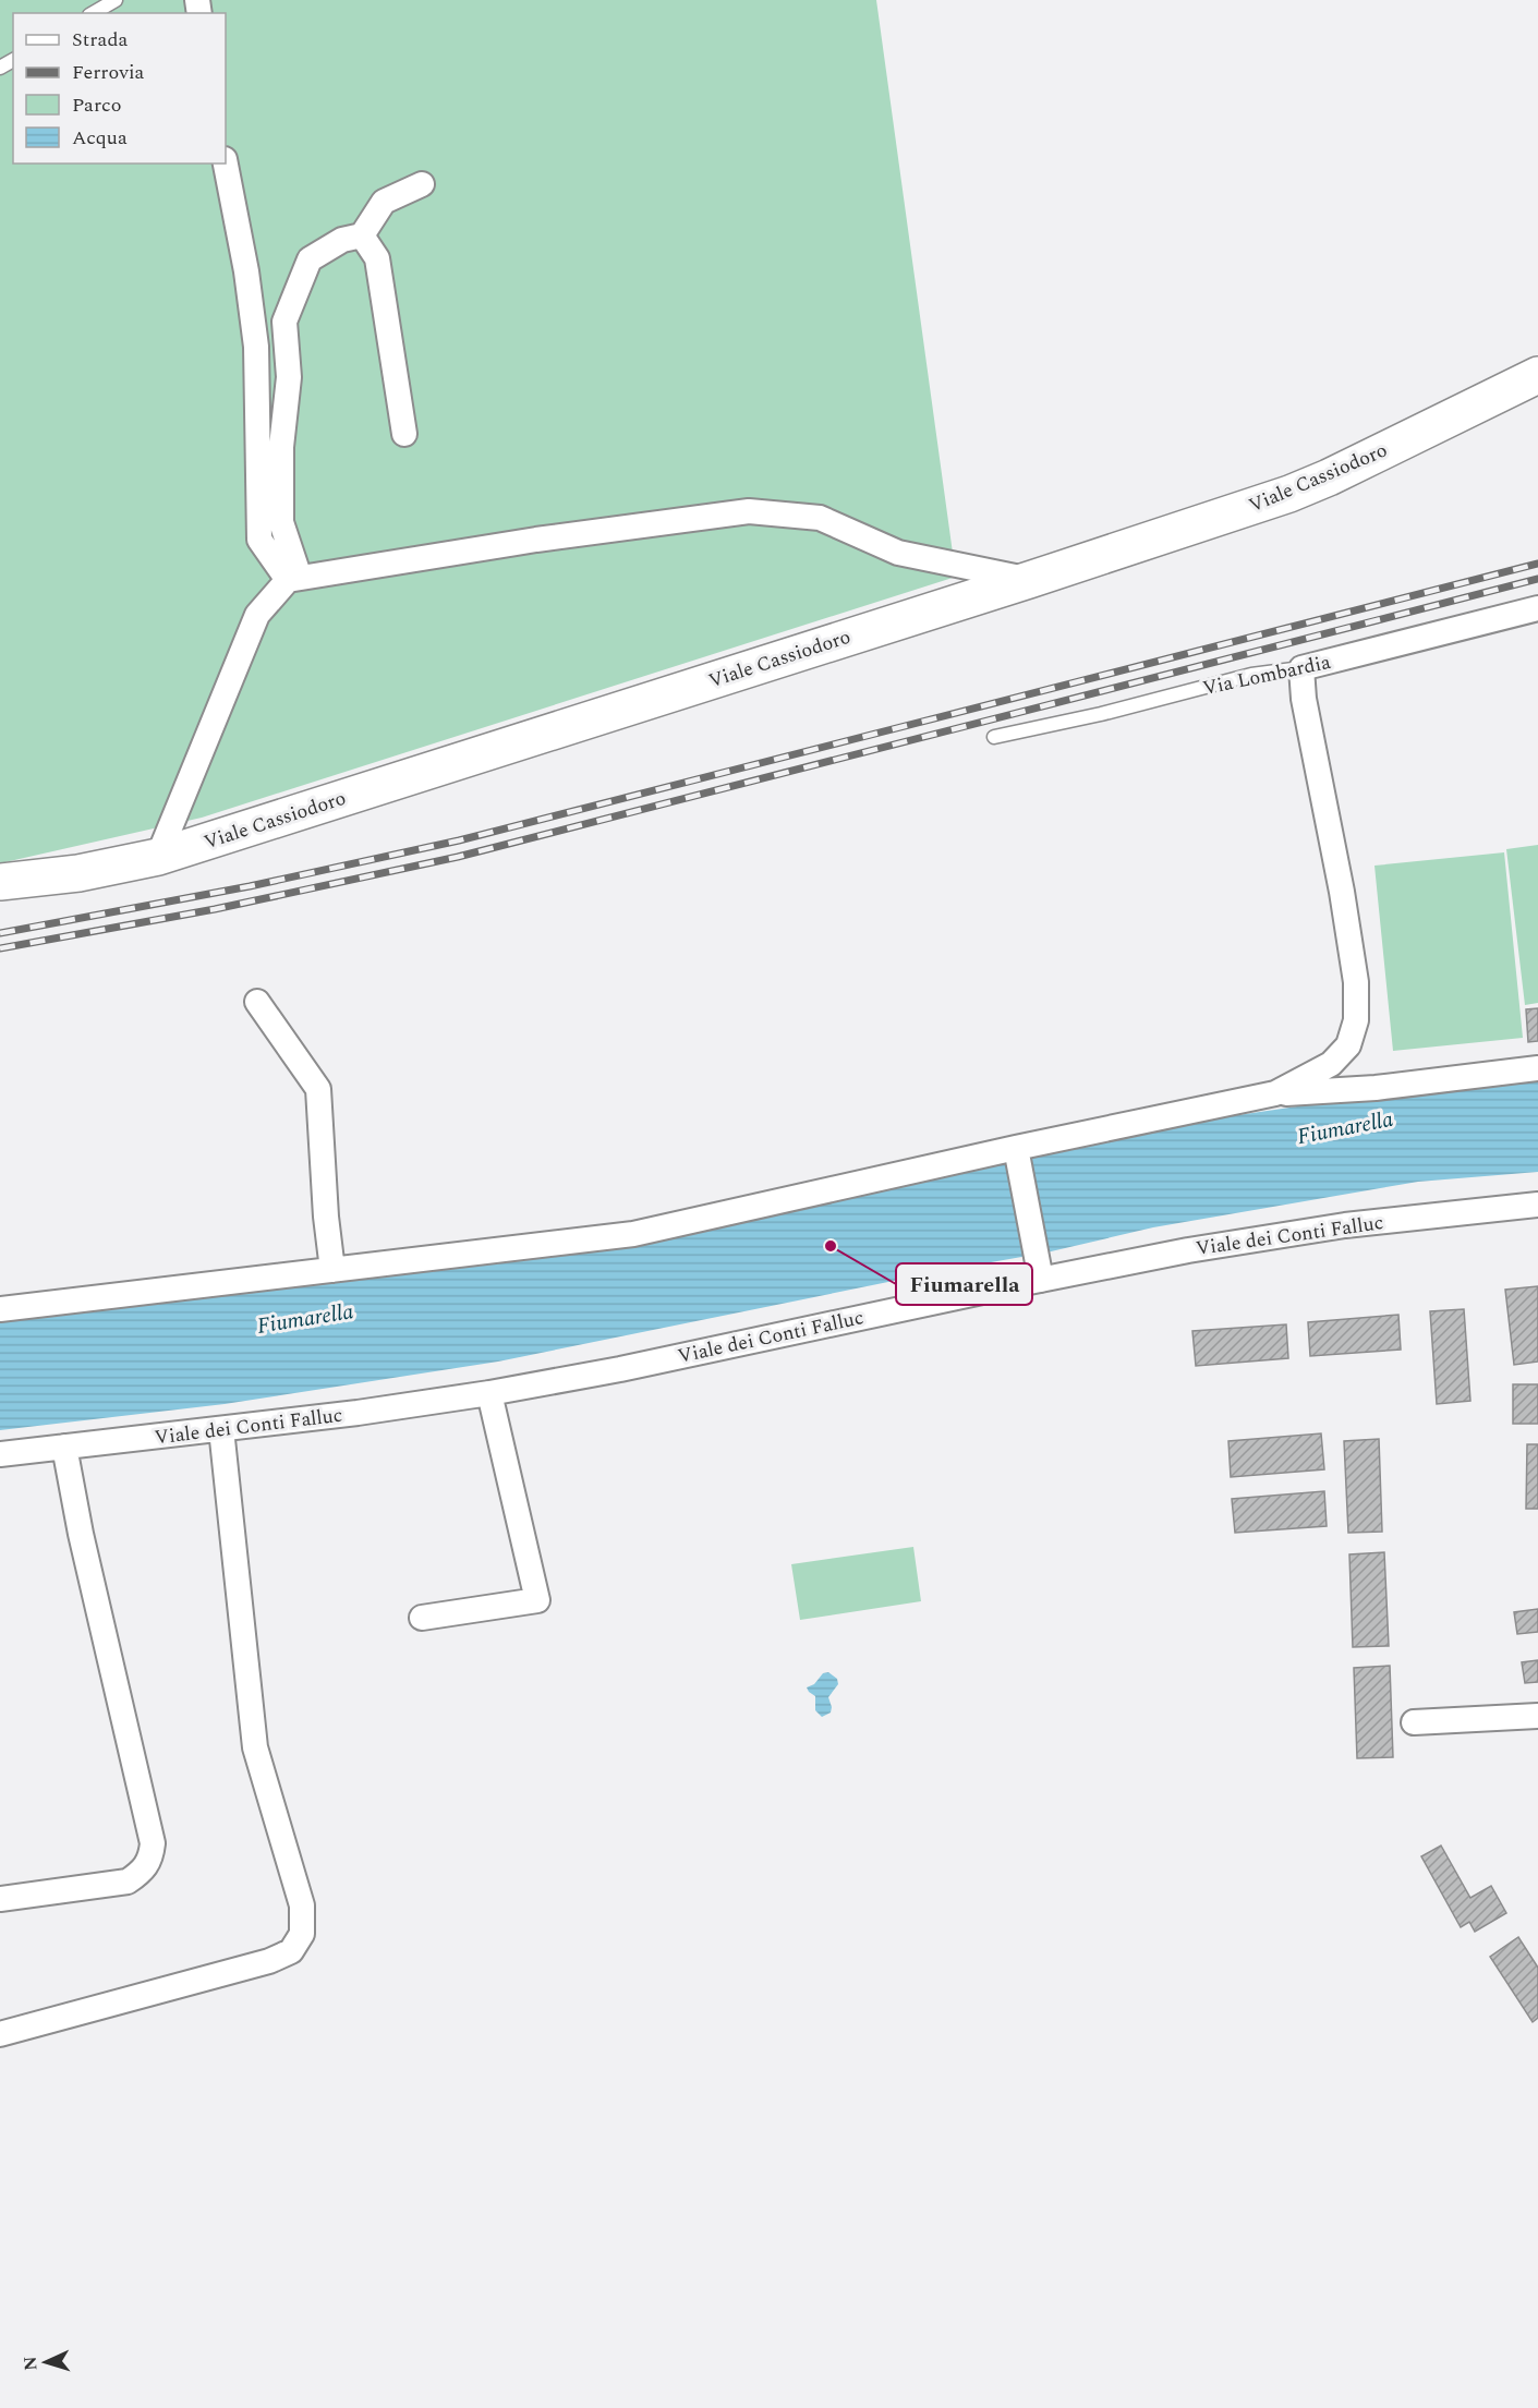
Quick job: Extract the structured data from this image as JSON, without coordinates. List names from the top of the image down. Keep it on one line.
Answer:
{"streets":{"main road":["Viale Cassiodoro"],"street":["Via Lombardia","Viale dei Conti Falluc"]},"water":["Fiumarella"],"places":["Fiumarella"],"legend":["Strada","Ferrovia","Parco","Acqua"],"north":"left"}
